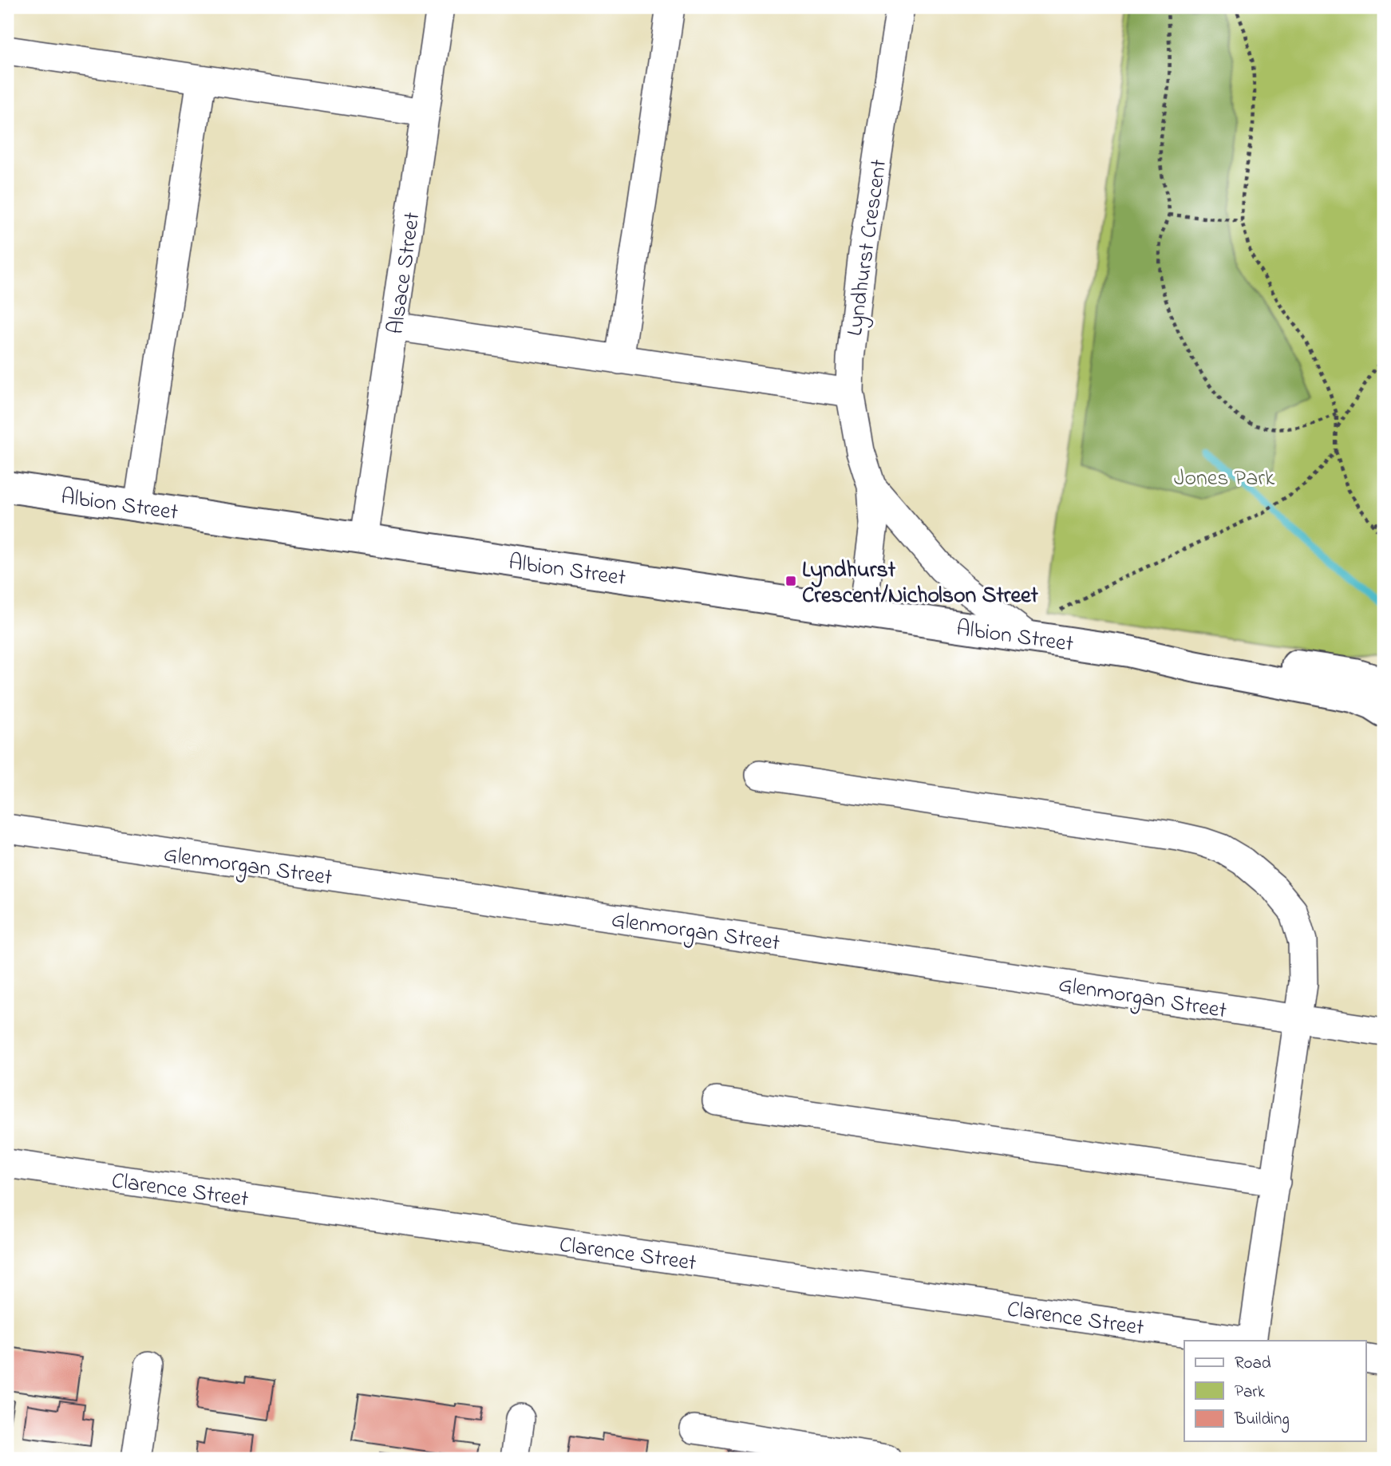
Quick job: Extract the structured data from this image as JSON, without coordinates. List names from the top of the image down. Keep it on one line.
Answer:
{"streets":{"main road":["Albion Street"],"street":["Lyndhurst Crescent","Alsace Street","Glenmorgan Street","Clarence Street"]},"crossings":[["Lyndhurst Crescent","Albion Street"],["Alsace Street","Albion Street"]],"parks":["Jones Park"],"places":{"transit":["Lyndhurst Crescent/Nicholson Street"]},"legend":["Road","Park","Building"]}
